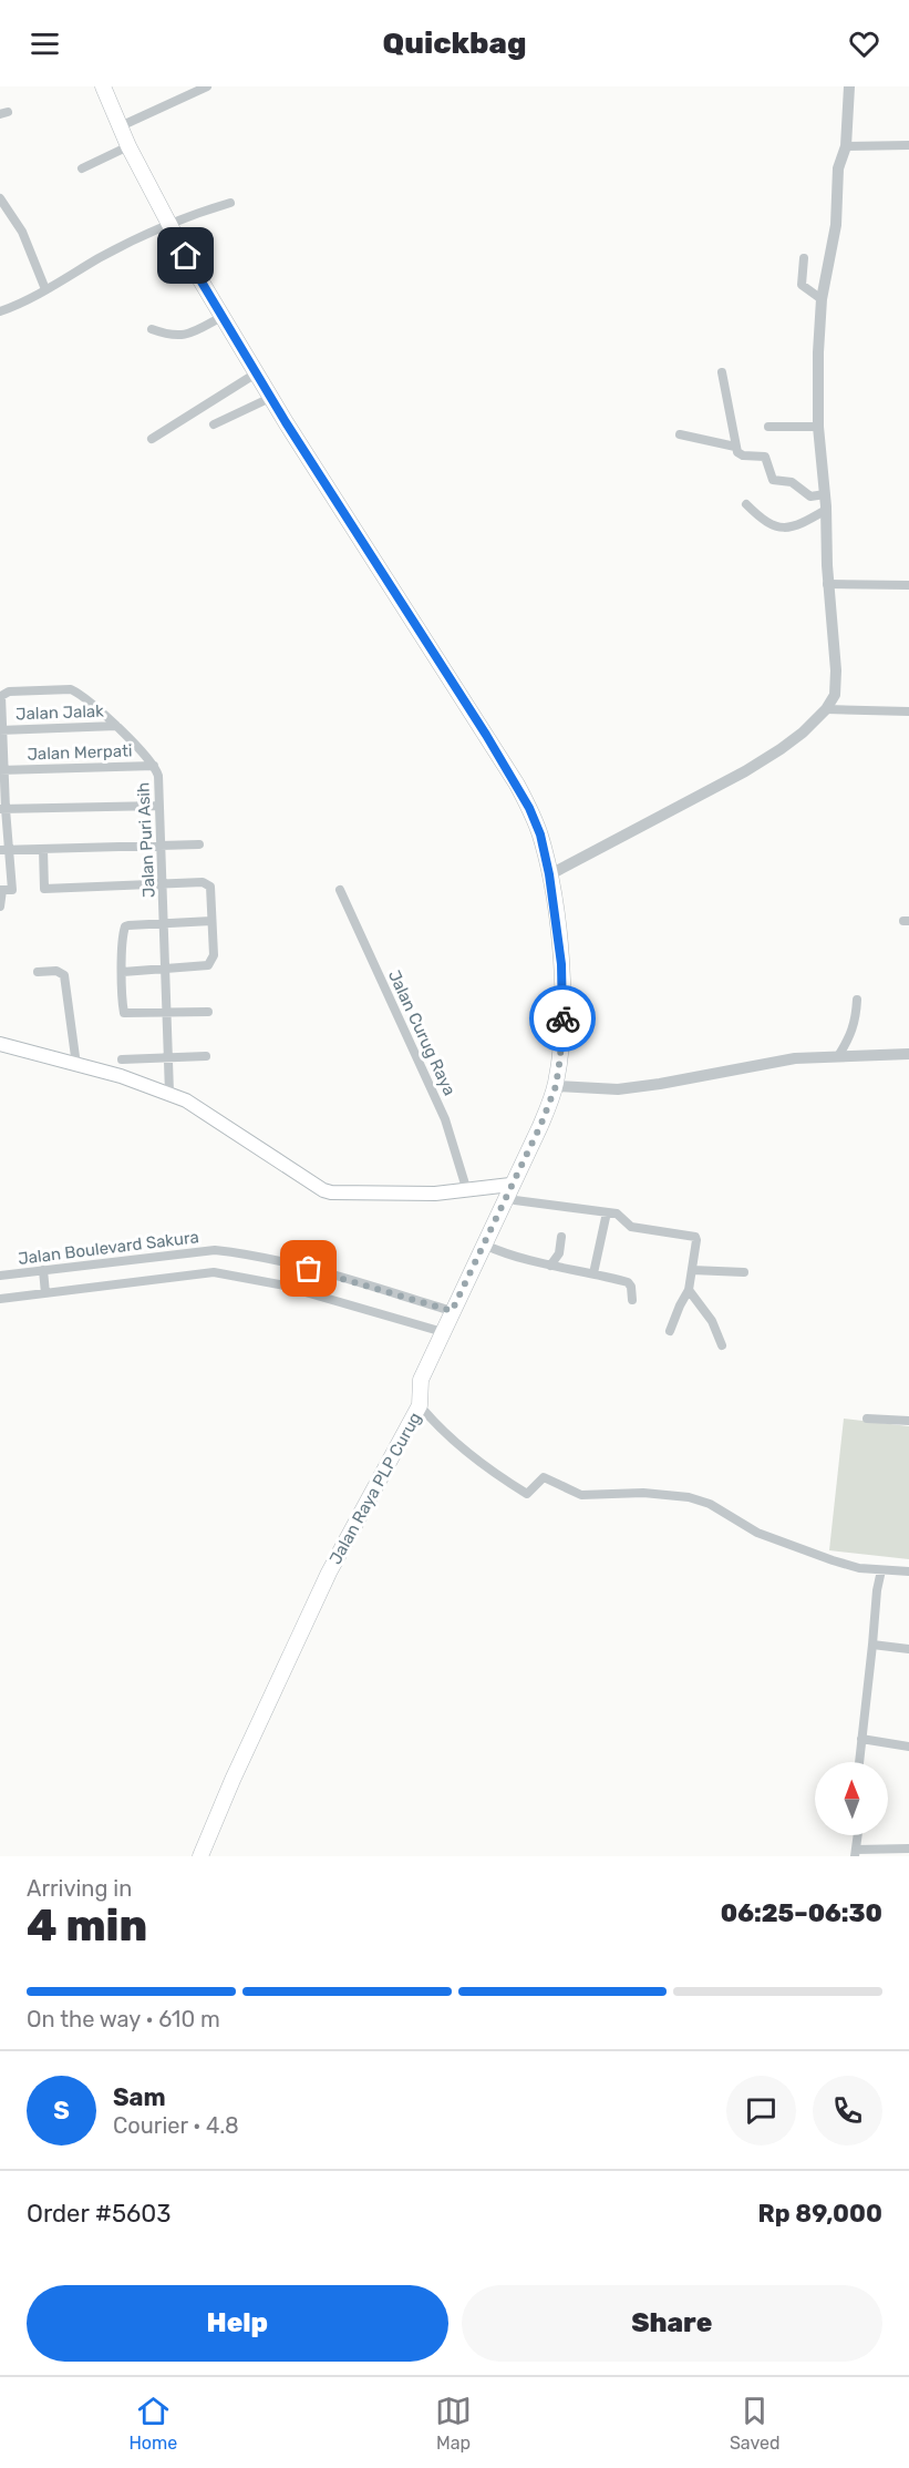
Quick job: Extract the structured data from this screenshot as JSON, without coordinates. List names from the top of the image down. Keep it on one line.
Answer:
{"streets":{"main road":["Jalan Raya PLP Curug"],"street":["Jalan Jalak","Jalan Merpati","Jalan Puri Asih","Jalan Curug Raya","Jalan Boulevard Sakura"]},"crossings":[["Jalan Jalak","Jalan Puri Asih"],["Jalan Merpati","Jalan Puri Asih"],["Jalan Boulevard Sakura","Jalan Raya PLP Curug"]],"north":"top","page":{"header":"Quickbag","heading":["4 min","Arriving in","06:25–06:30"],"panel":["Sam","Courier · 4.8","Order #5603","Rp 89,000"],"bar":"On the way · 610 m","round":"S","buttons":["Help","Share"],"tabs":["Home","Map","Saved"]}}
